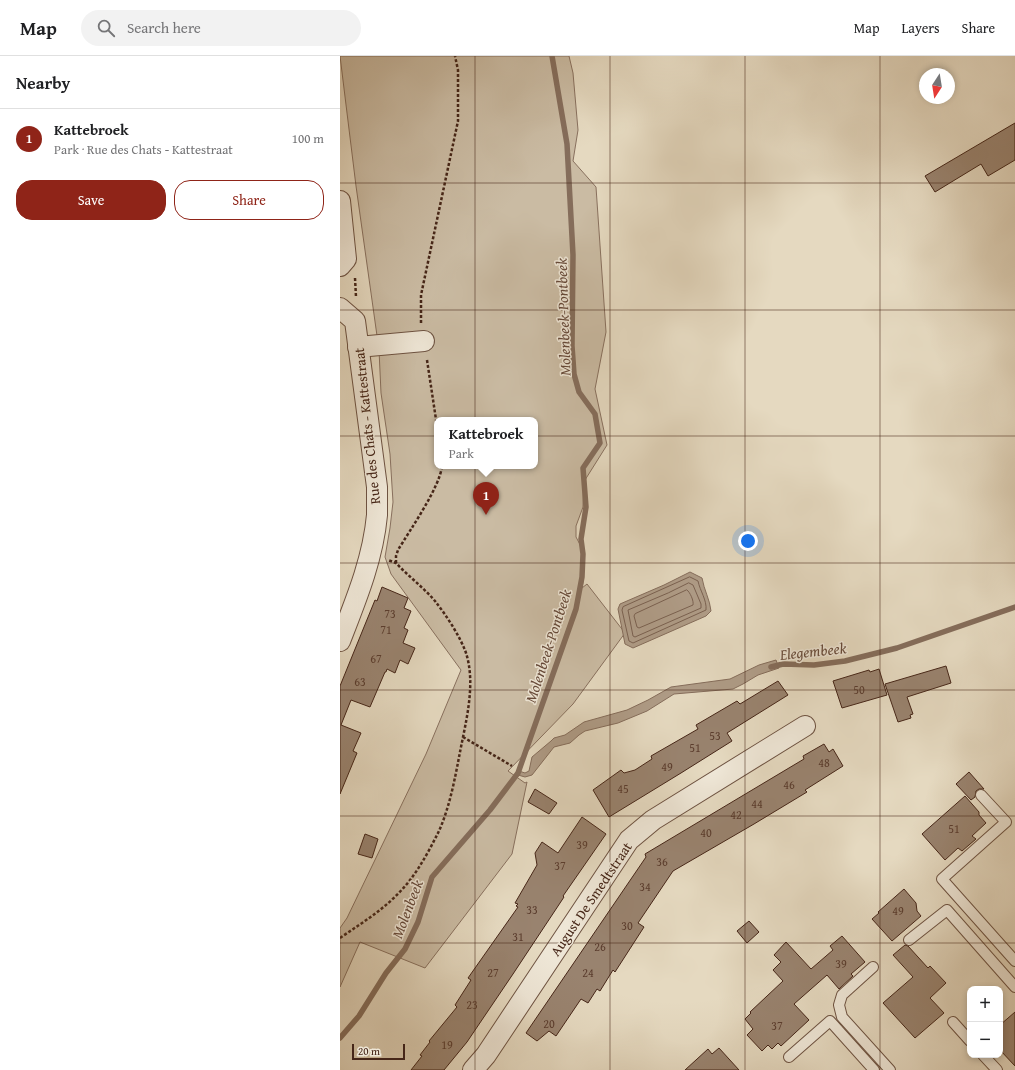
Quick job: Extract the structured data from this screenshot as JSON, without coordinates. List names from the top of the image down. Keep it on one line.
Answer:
{"streets":{"street":["Rue des Chats - Kattestraat","August De Smedtstraat"]},"water":["Molenbeek-Pontbeek","Elegembeek","Molenbeek"],"house_numbers":["73","71","67","63","50","53","51","48","49","46","45","44","42","51","40","39","36","37","34","33","49","30","31","26","39","27","24","23","20","37","19"],"scale_bar":"20 m","north":"bottom","page":{"header":"Map","search":"Search here","nav":["Map","Layers","Share"],"heading":"Nearby","list":[{"mark":"1","name":"Kattebroek","note":"Park · Rue des Chats - Kattestraat","value":"100 m"}],"buttons":["Save","Share"],"popup":["Kattebroek","Park"],"pins":"1","map_buttons":["+","−"],"scale":"20 m"}}
